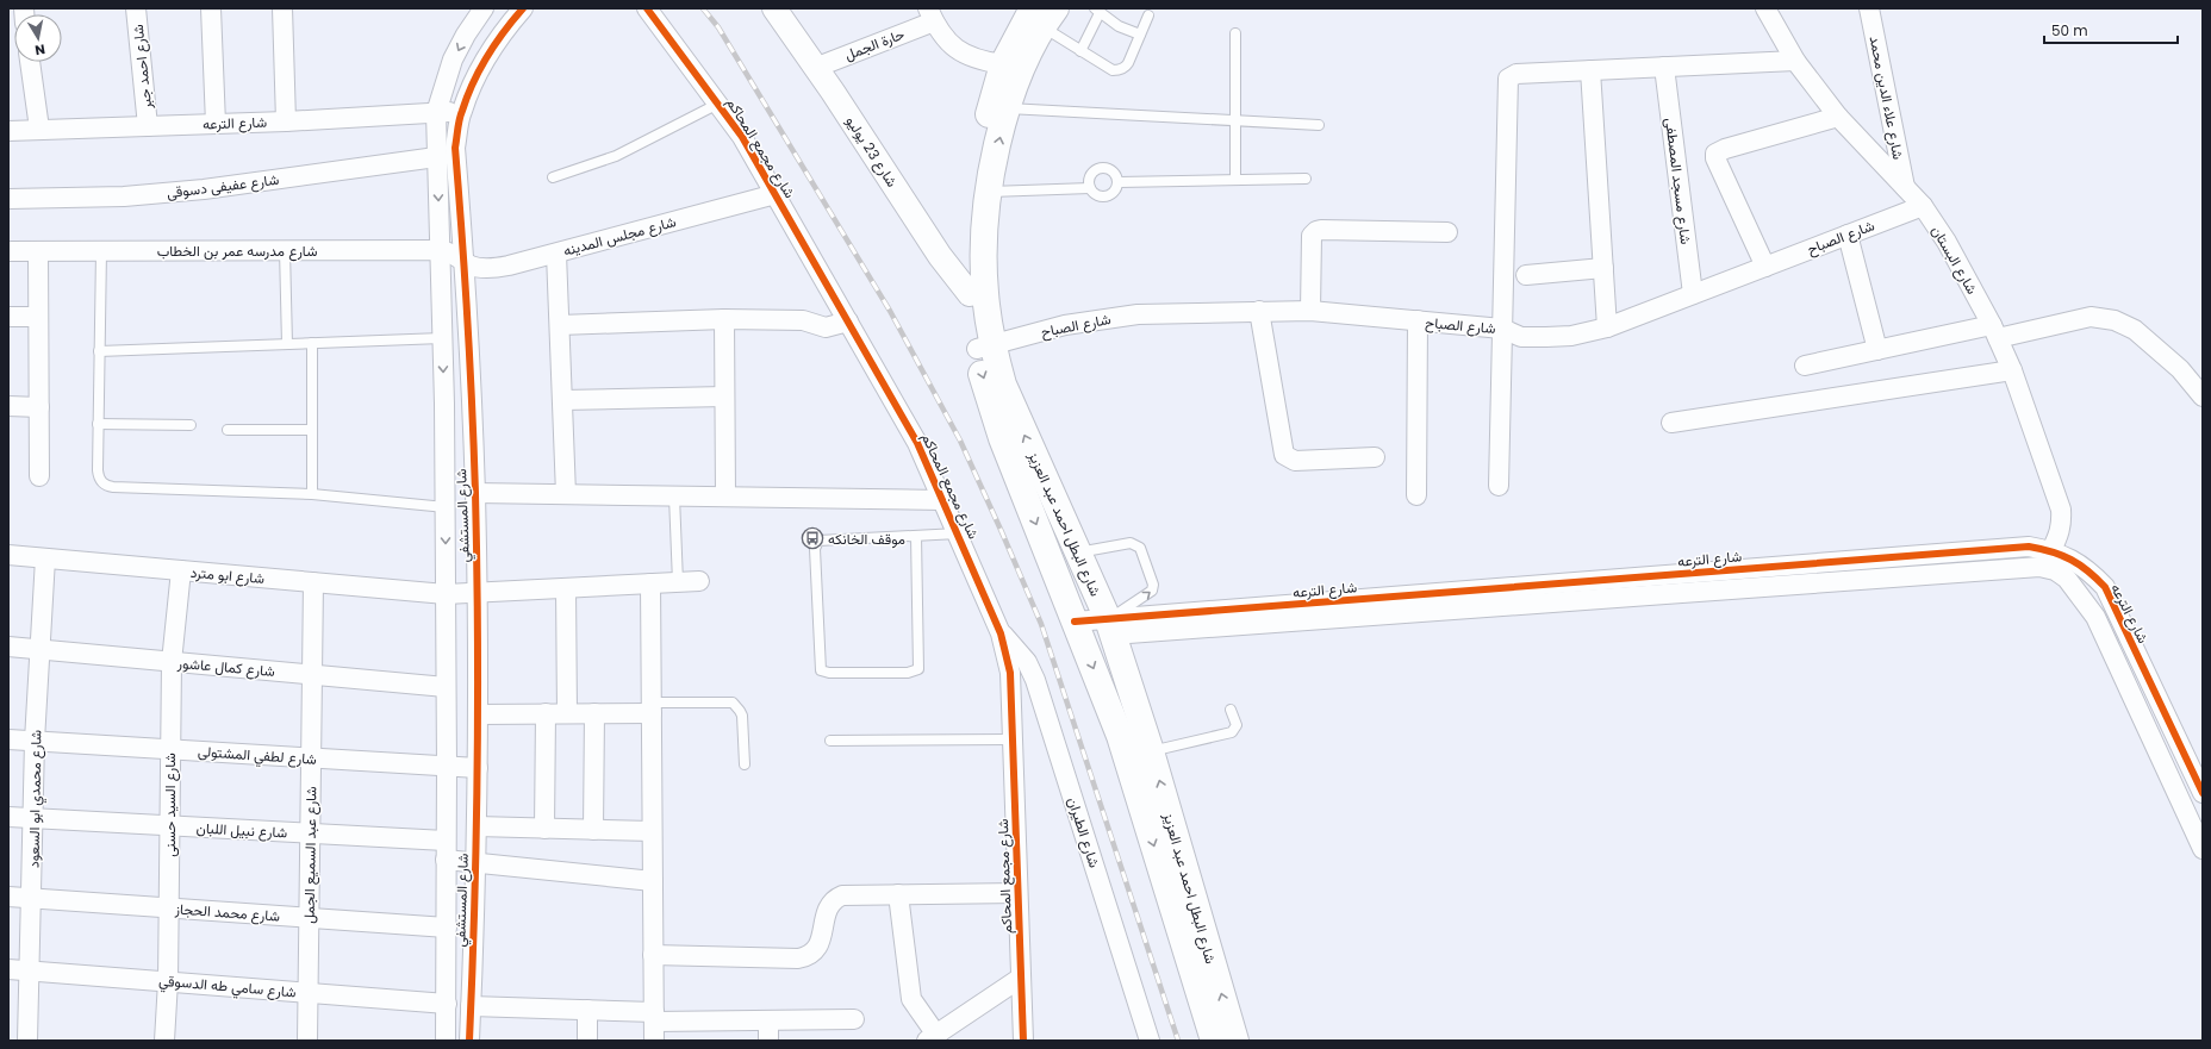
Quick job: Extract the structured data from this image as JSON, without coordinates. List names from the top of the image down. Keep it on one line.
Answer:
{"streets":{"main road":["شارع البطل احمد عبد العزيز"],"street":["حارة الجمل","شارع احمد جبر","شارع علاء الدين محمد","شارع الترعه","شارع مجمع المحاكم","شارع 23 يوليو","شارع مسجد المصطفى","شارع عفيفى دسوقى","شارع مجلس المدينه","شارع الصباح","شارع مدرسه عمر بن الخطاب","شارع البستان","شارع المستشفي","شارع ابو مترد","شارع كمال عاشور","شارع لطفي المشتولى","شارع محمدي ابو السعود","شارع السيد حسنى","شارع نبيل اللبان","شارع الطيران","شارع عبد السميع الجمل","شارع محمد الحجاز","شارع سامي طه الدسوقي"]},"crossings":[["حارة الجمل","شارع 23 يوليو"],["شارع احمد جبر","شارع الترعه"],["شارع علاء الدين محمد","شارع البستان"],["شارع الترعه","شارع البستان"],["شارع الترعه","شارع المستشفي"],["شارع الترعه","شارع البطل احمد عبد العزيز"],["شارع مجمع المحاكم","شارع مجلس المدينه"],["شارع مجمع المحاكم","شارع الطيران"],["شارع 23 يوليو","شارع البطل احمد عبد العزيز"],["شارع مسجد المصطفى","شارع الصباح"],["شارع عفيفى دسوقى","شارع المستشفي"],["شارع مجلس المدينه","شارع مدرسه عمر بن الخطاب"],["شارع مجلس المدينه","شارع المستشفي"],["شارع الصباح","شارع البستان"],["شارع الصباح","شارع البطل احمد عبد العزيز"],["شارع مدرسه عمر بن الخطاب","شارع المستشفي"],["شارع المستشفي","شارع ابو مترد"],["شارع المستشفي","شارع كمال عاشور"],["شارع المستشفي","شارع لطفي المشتولى"],["شارع المستشفي","شارع نبيل اللبان"],["شارع المستشفي","شارع محمد الحجاز"],["شارع المستشفي","شارع سامي طه الدسوقي"],["شارع ابو مترد","شارع محمدي ابو السعود"],["شارع ابو مترد","شارع السيد حسنى"],["شارع ابو مترد","شارع عبد السميع الجمل"],["شارع كمال عاشور","شارع محمدي ابو السعود"],["شارع كمال عاشور","شارع السيد حسنى"],["شارع كمال عاشور","شارع عبد السميع الجمل"],["شارع لطفي المشتولى","شارع محمدي ابو السعود"],["شارع لطفي المشتولى","شارع السيد حسنى"],["شارع لطفي المشتولى","شارع عبد السميع الجمل"],["شارع محمدي ابو السعود","شارع نبيل اللبان"],["شارع محمدي ابو السعود","شارع محمد الحجاز"],["شارع محمدي ابو السعود","شارع سامي طه الدسوقي"],["شارع السيد حسنى","شارع نبيل اللبان"],["شارع السيد حسنى","شارع محمد الحجاز"],["شارع السيد حسنى","شارع سامي طه الدسوقي"],["شارع نبيل اللبان","شارع عبد السميع الجمل"],["شارع عبد السميع الجمل","شارع محمد الحجاز"],["شارع عبد السميع الجمل","شارع سامي طه الدسوقي"]],"places":{"bus stop":["موقف الخانكه"]},"scale_bar":"50 m","north":"bottom"}
